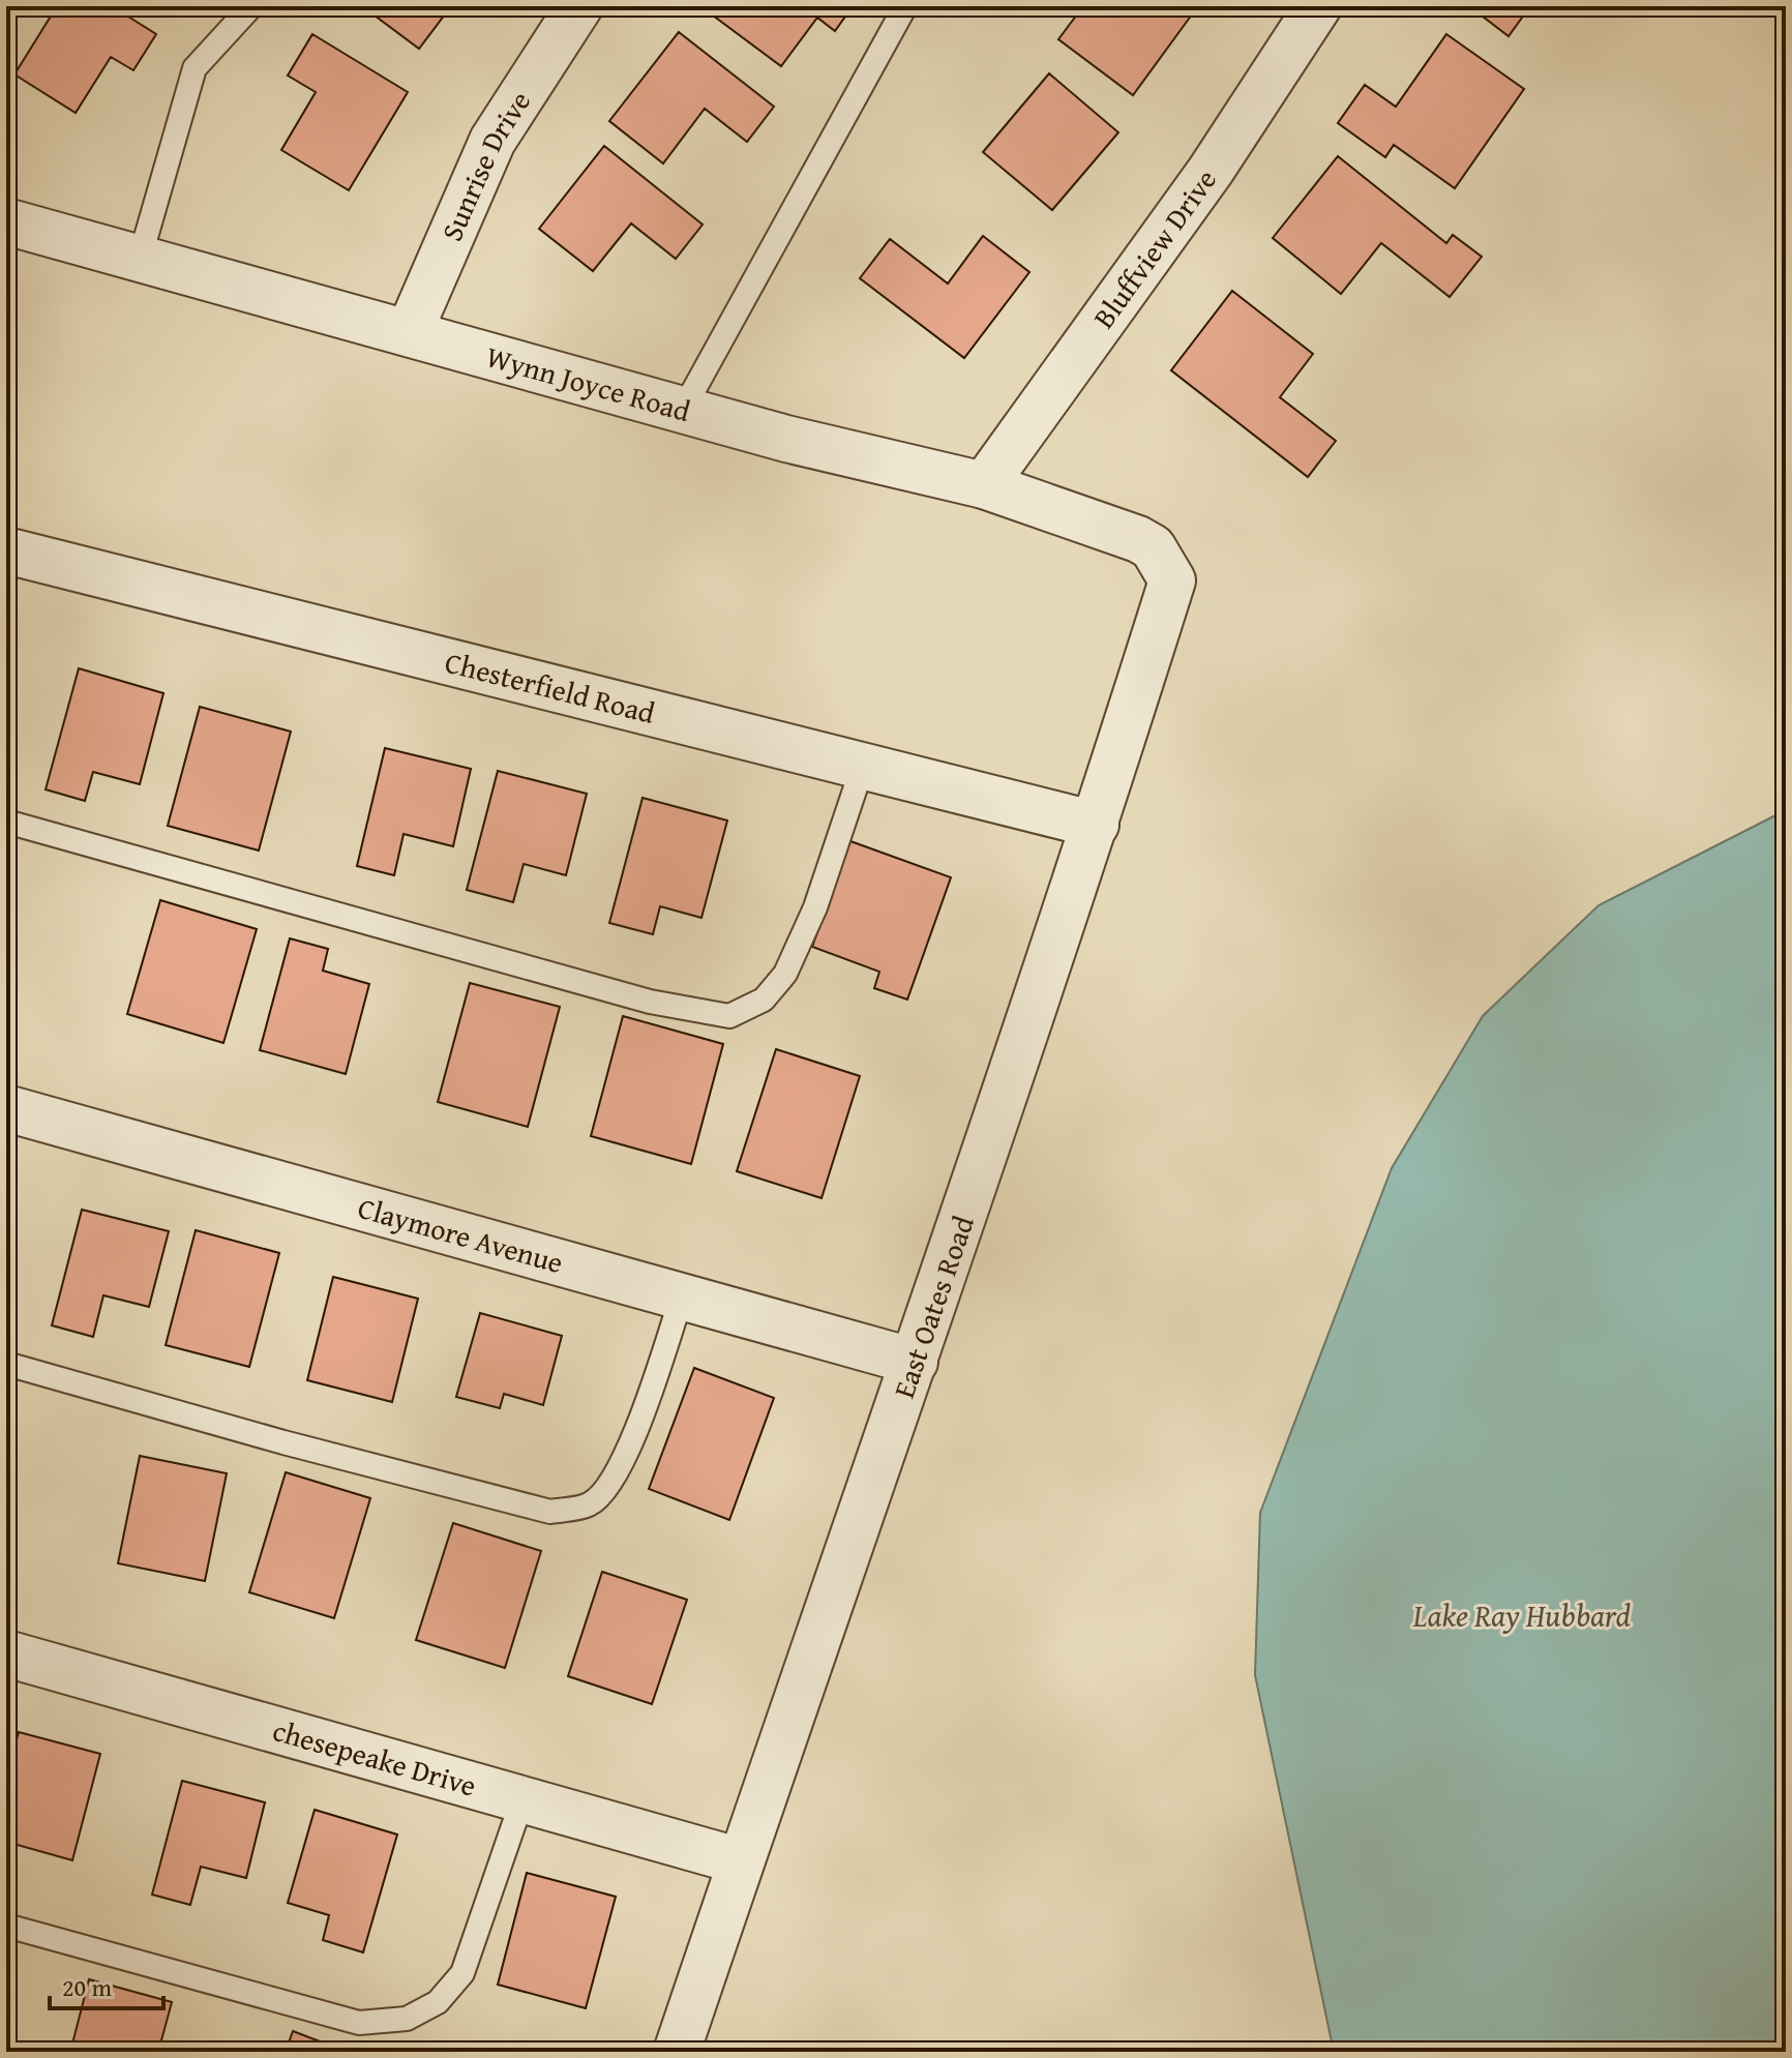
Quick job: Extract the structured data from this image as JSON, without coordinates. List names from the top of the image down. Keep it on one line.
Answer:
{"streets":{"street":["Sunrise Drive","Bluffview Drive","Wynn Joyce Road","Chesterfield Road","Claymore Avenue","East Oates Road","chesepeake Drive"]},"crossings":[["Sunrise Drive","Wynn Joyce Road"],["Bluffview Drive","Wynn Joyce Road"],["Wynn Joyce Road","East Oates Road"],["Chesterfield Road","East Oates Road"],["Claymore Avenue","East Oates Road"],["East Oates Road","chesepeake Drive"]],"water":["Lake Ray Hubbard"],"scale_bar":"20 m"}
